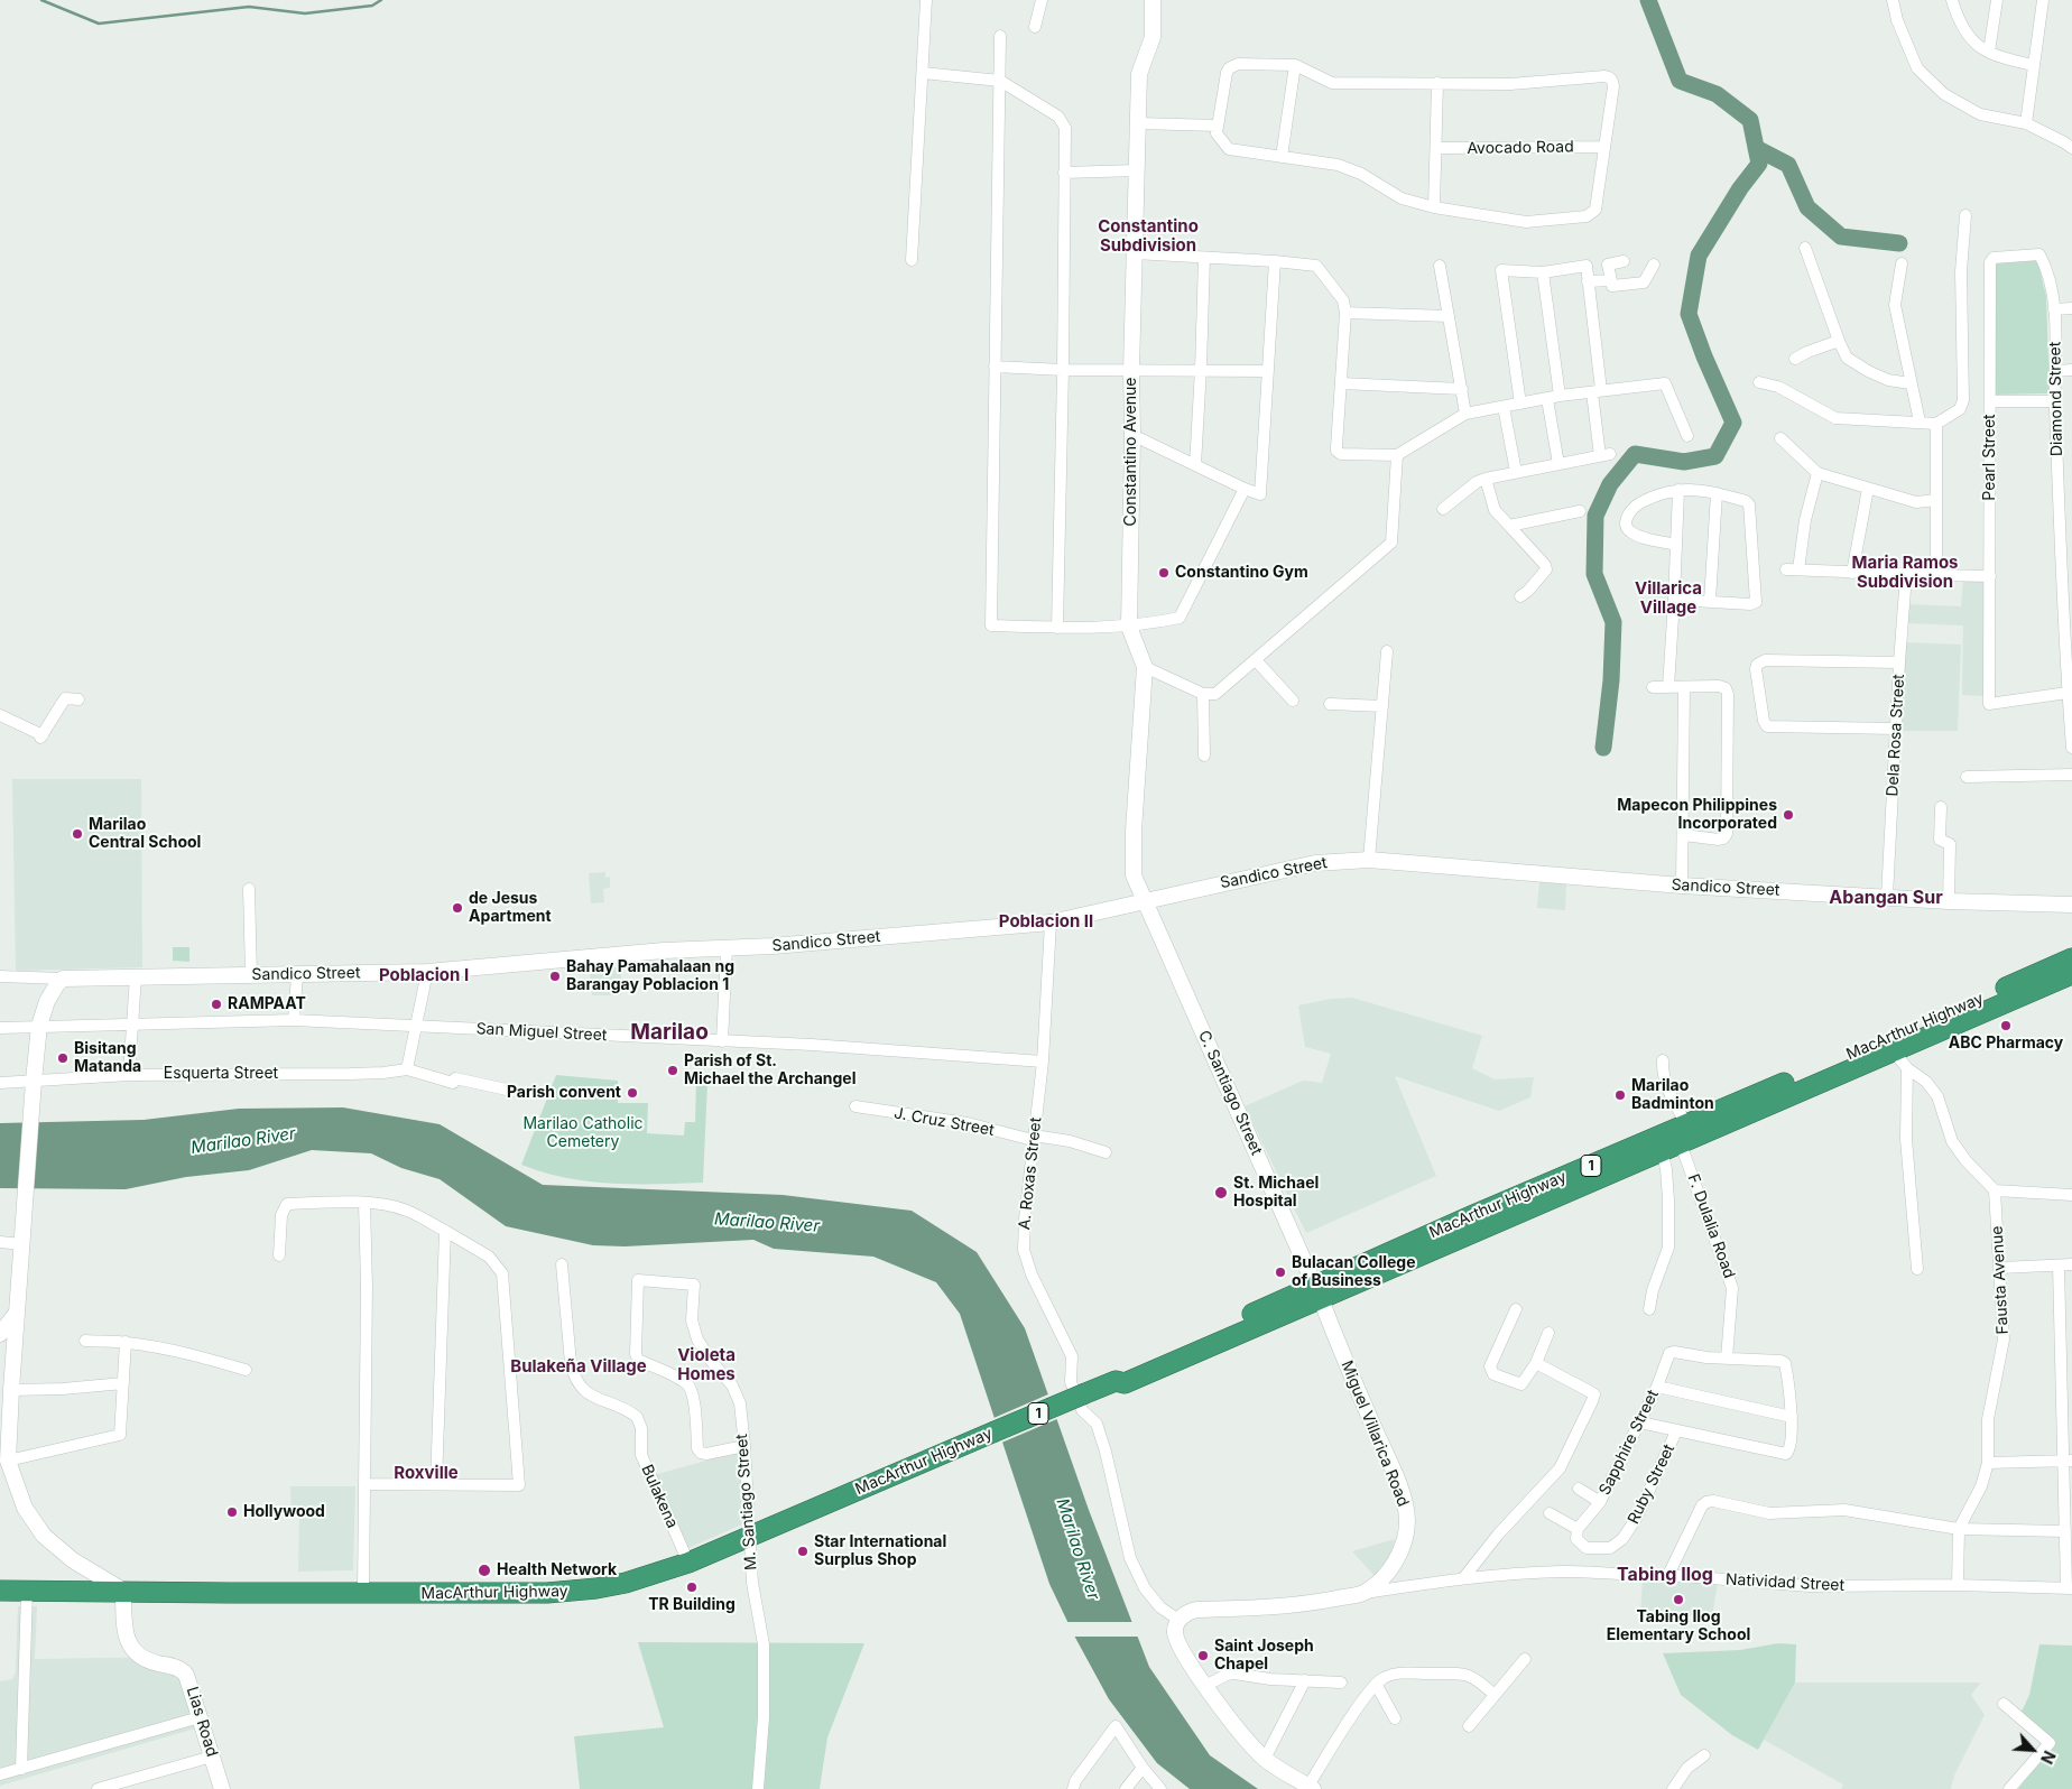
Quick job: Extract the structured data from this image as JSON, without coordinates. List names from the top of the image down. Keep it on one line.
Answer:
{"streets":{"highway":["MacArthur Highway","1"],"main road":["Constantino Avenue","Sandico Street","C. Santiago Street","Miguel Villarica Road","Lias Road"],"street":["Avocado Road","Diamond Street","Pearl Street","Dela Rosa Street","San Miguel Street","Esquerta Street","J. Cruz Street","A. Roxas Street","F. Dulalia Road","Fausta Avenue","Sapphire Street","Ruby Street","Bulakena","M. Santiago Street","Natividad Street"]},"crossings":[["Diamond Street","Pearl Street"],["Constantino Avenue","Sandico Street"],["Constantino Avenue","C. Santiago Street"],["Dela Rosa Street","Sandico Street"],["Sandico Street","C. Santiago Street"],["Sandico Street","A. Roxas Street"],["MacArthur Highway","C. Santiago Street"],["MacArthur Highway","F. Dulalia Road"],["MacArthur Highway","Miguel Villarica Road"],["MacArthur Highway","Bulakena"],["MacArthur Highway","M. Santiago Street"],["MacArthur Highway","Lias Road"],["San Miguel Street","A. Roxas Street"],["C. Santiago Street","Miguel Villarica Road"],["J. Cruz Street","A. Roxas Street"],["F. Dulalia Road","Sapphire Street"],["Fausta Avenue","Natividad Street"],["Miguel Villarica Road","Natividad Street"],["Sapphire Street","Ruby Street"]],"districts":["Constantino Subdivision","Maria Ramos Subdivision","Villarica Village","Abangan Sur","Poblacion II","Poblacion I","Marilao","Violeta Homes","Bulakeña Village","Roxville","Tabing Ilog"],"water":["Marilao River"],"parks":["Marilao Catholic Cemetery"],"places":["Constantino Gym","Mapecon Philippines Incorporated","Marilao Central School","de Jesus Apartment","Bahay Pamahalaan ng Barangay Poblacion 1","RAMPAAT","ABC Pharmacy","Bisitang Matanda","Parish of St. Michael the Archangel","Parish convent","Marilao Badminton","St. Michael Hospital","Bulacan College of Business","Hollywood","Star International Surplus Shop","Health Network","TR Building","Tabing Ilog Elementary School","Saint Joseph Chapel"],"north":"bottom right"}
